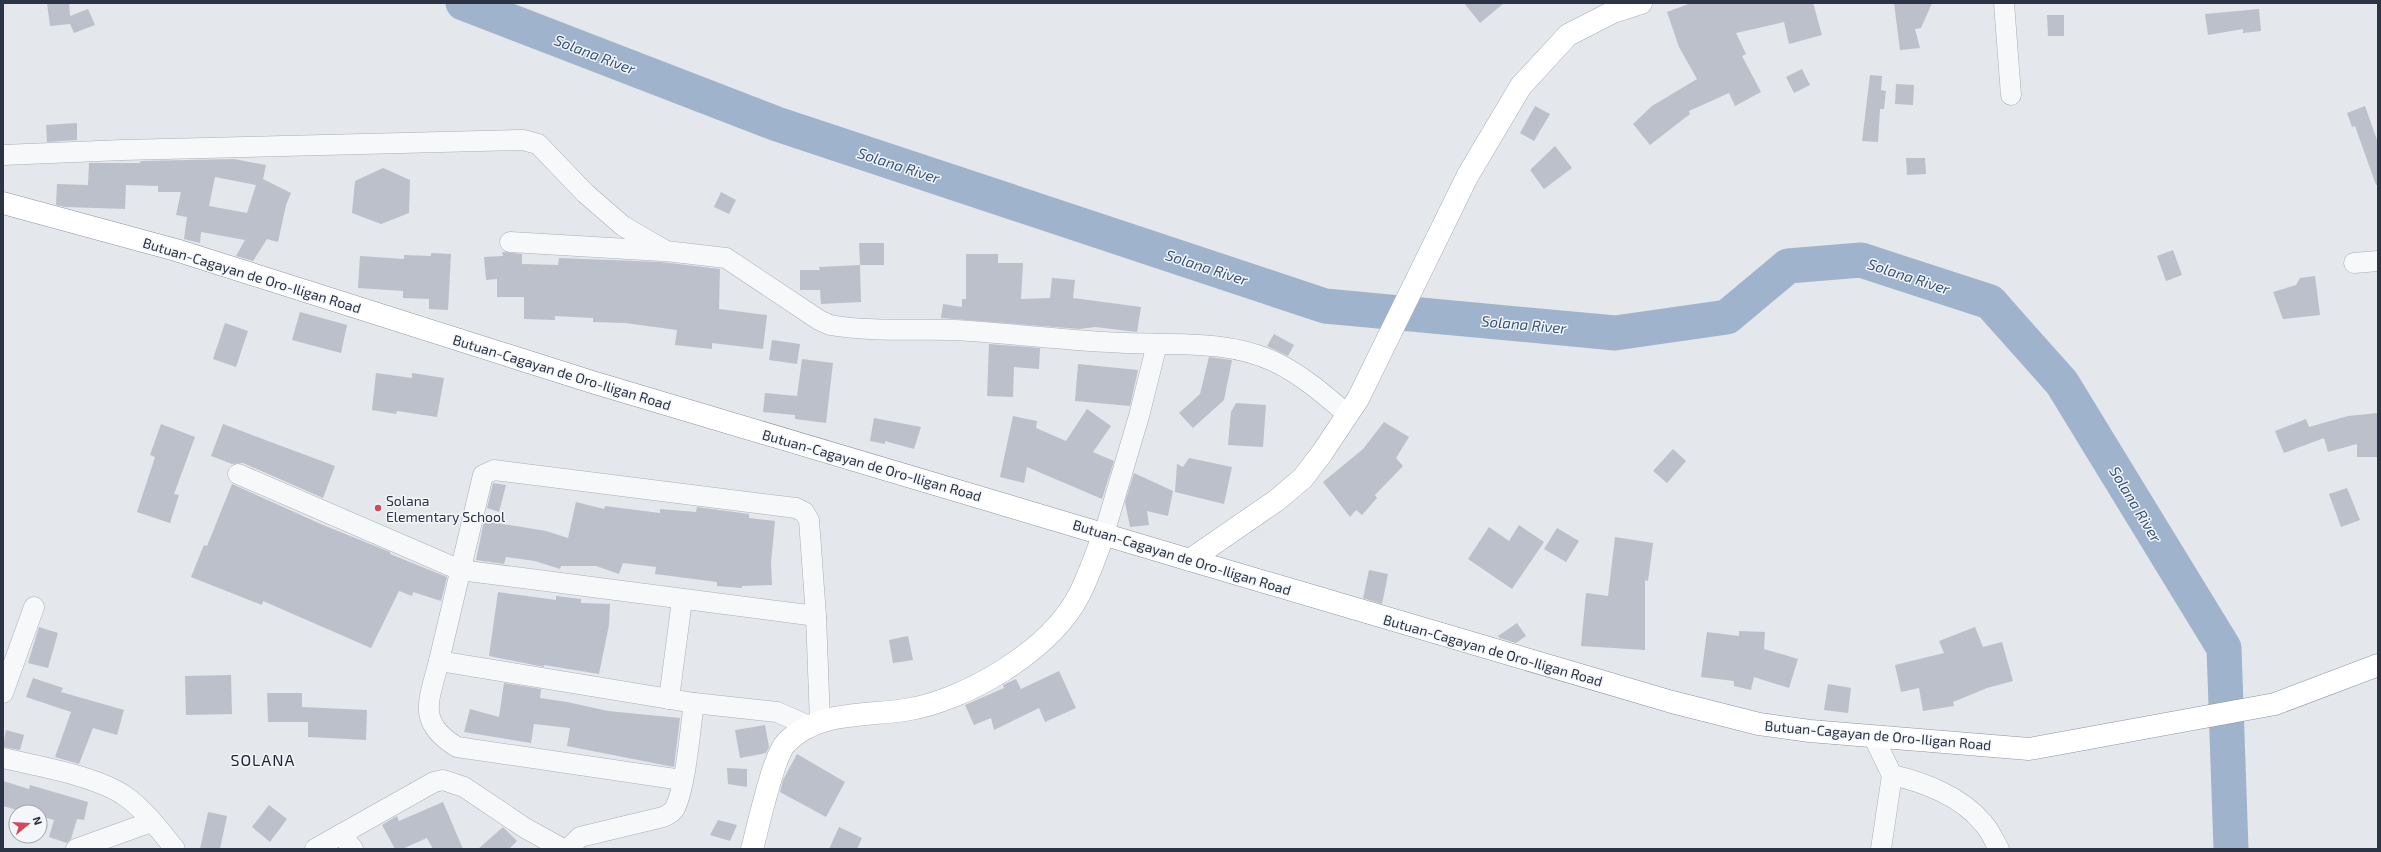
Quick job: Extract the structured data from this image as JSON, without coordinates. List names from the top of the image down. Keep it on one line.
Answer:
{"streets":{"main road":["Butuan-Cagayan de Oro-Iligan Road"]},"districts":["SOLANA"],"water":["Solana River"],"places":["Solana Elementary School"],"north":"right"}
